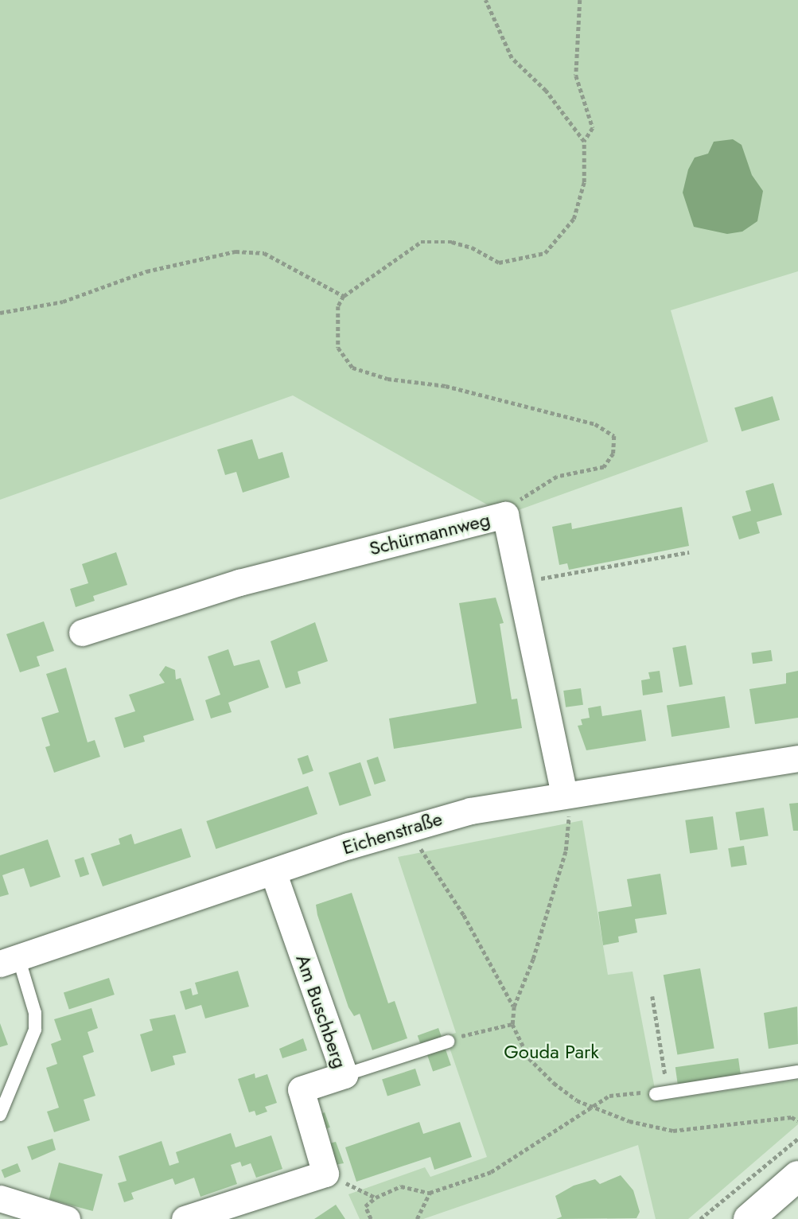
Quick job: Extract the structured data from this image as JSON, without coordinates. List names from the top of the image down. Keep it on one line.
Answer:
{"streets":{"street":["Schürmannweg","Eichenstraße","Am Buschberg"]},"crossings":[["Schürmannweg","Eichenstraße"],["Eichenstraße","Am Buschberg"]],"parks":["Gouda Park"]}
